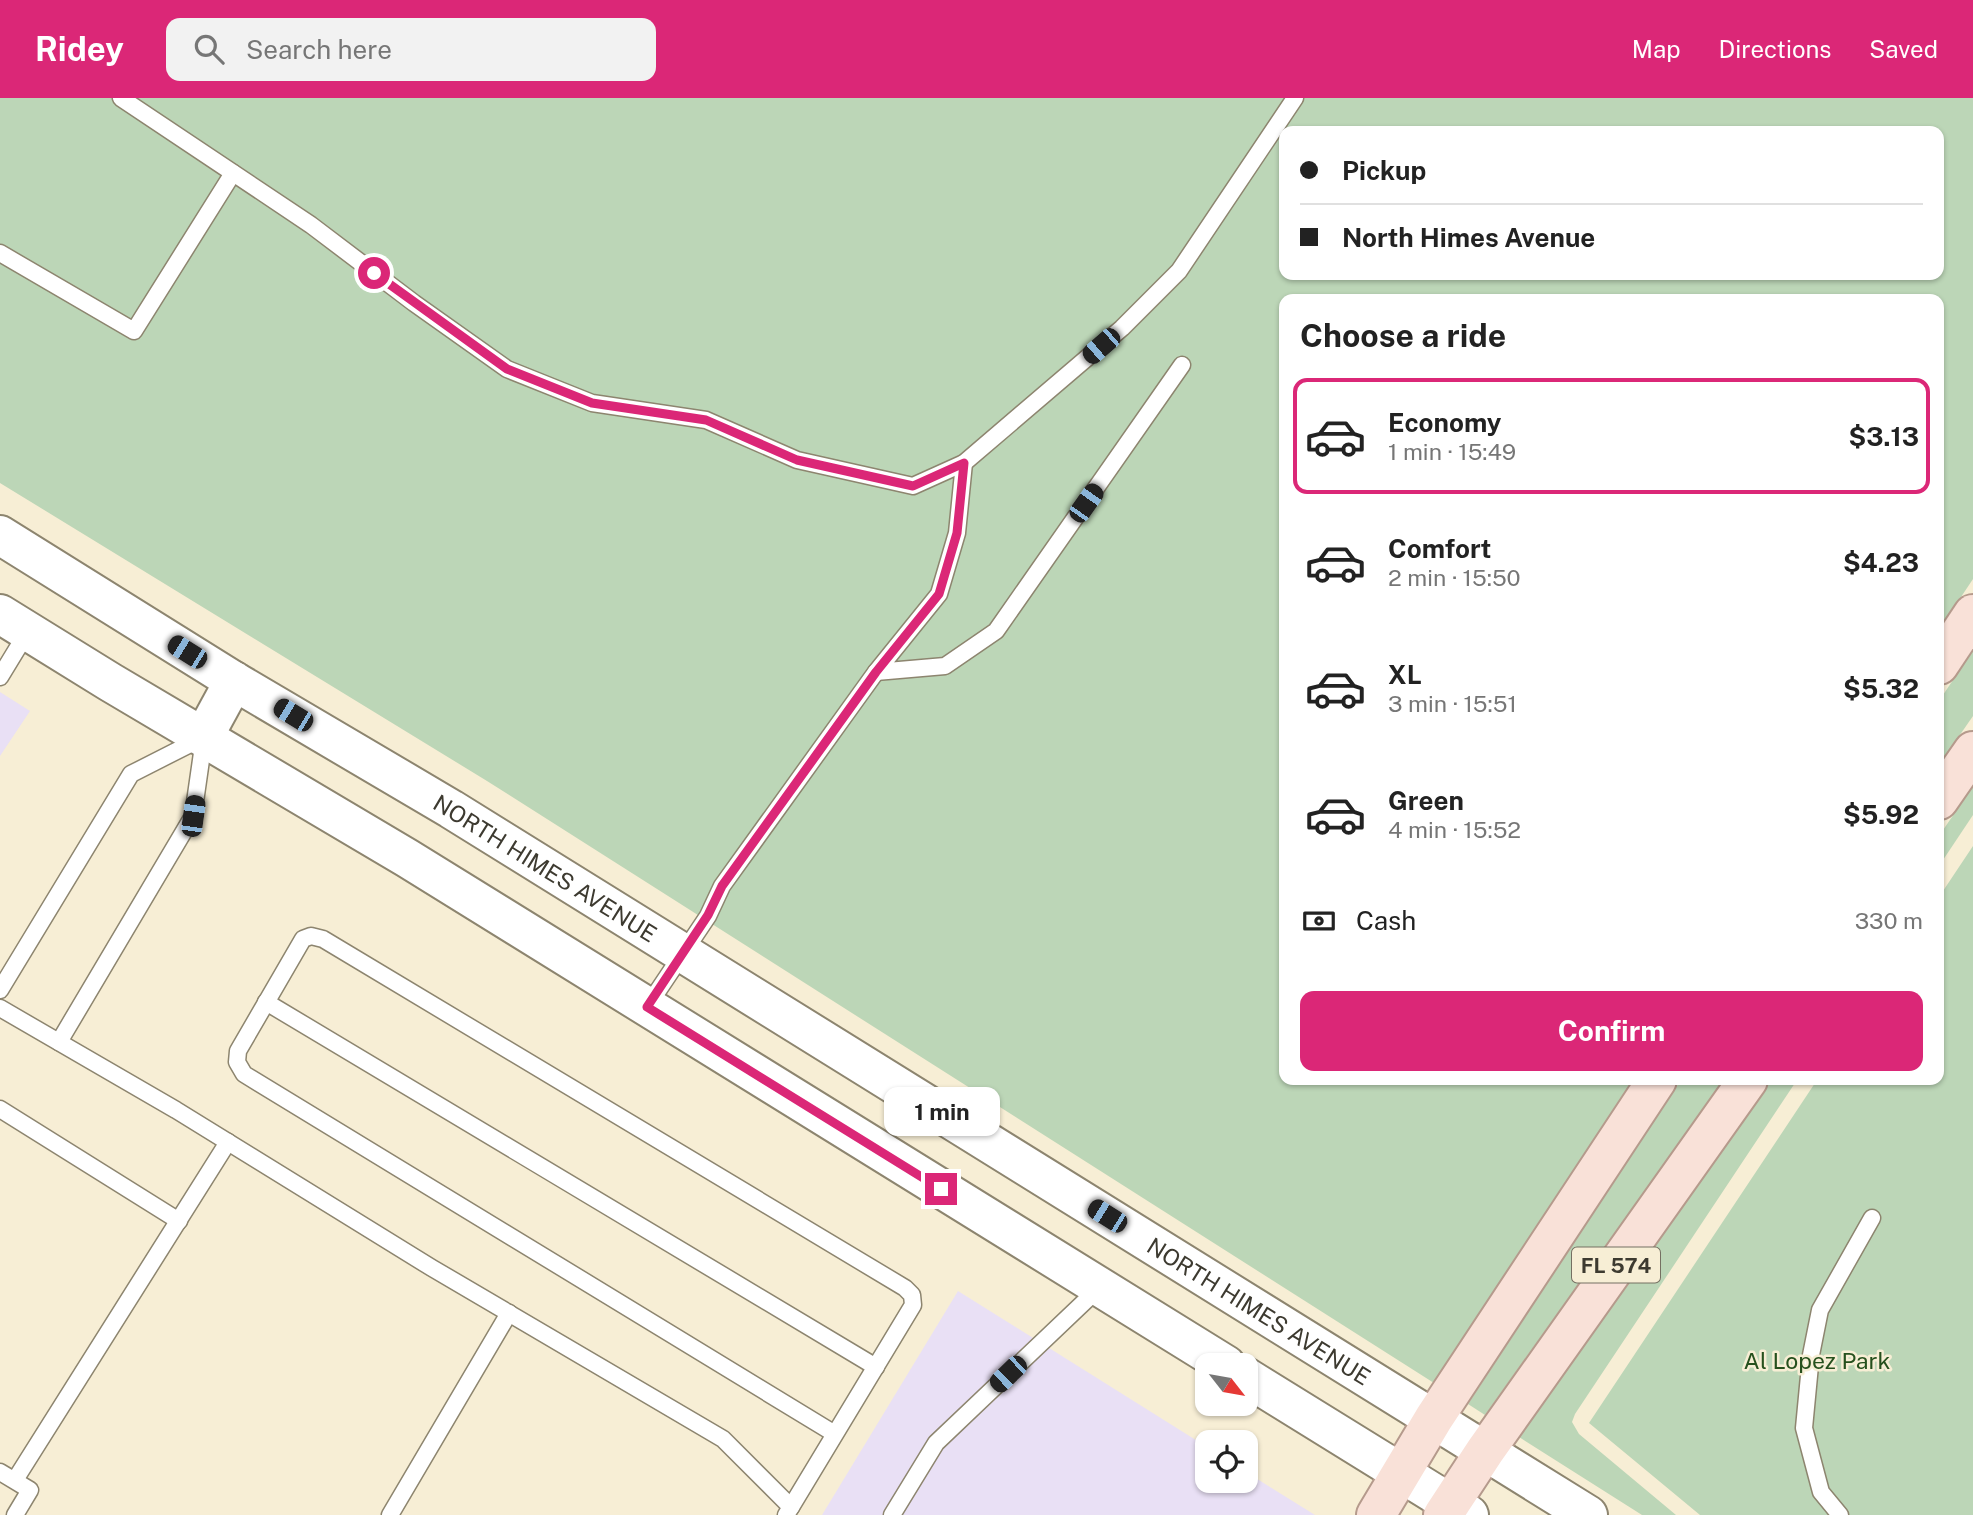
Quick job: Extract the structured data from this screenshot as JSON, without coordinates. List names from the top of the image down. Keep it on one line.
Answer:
{"streets":{"main road":["FL 574"],"street":["NORTH HIMES AVENUE"]},"crossings":[["NORTH HIMES AVENUE","FL 574"]],"parks":["Al Lopez Park"],"north":"bottom right","page":{"header":"Ridey","search":"Search here","nav":["Map","Directions","Saved"],"banner":["Pickup","North Himes Avenue"],"heading":"Choose a ride","list":[{"name":"Economy","note":"1 min · 15:49","value":"$3.13"},{"name":"Comfort","note":"2 min · 15:50","value":"$4.23"},{"name":"XL","note":"3 min · 15:51","value":"$5.32"},{"name":"Green","note":"4 min · 15:52","value":"$5.92"}],"pay":["Cash","330 m"],"buttons":"Confirm","bubble":"1 min"}}
